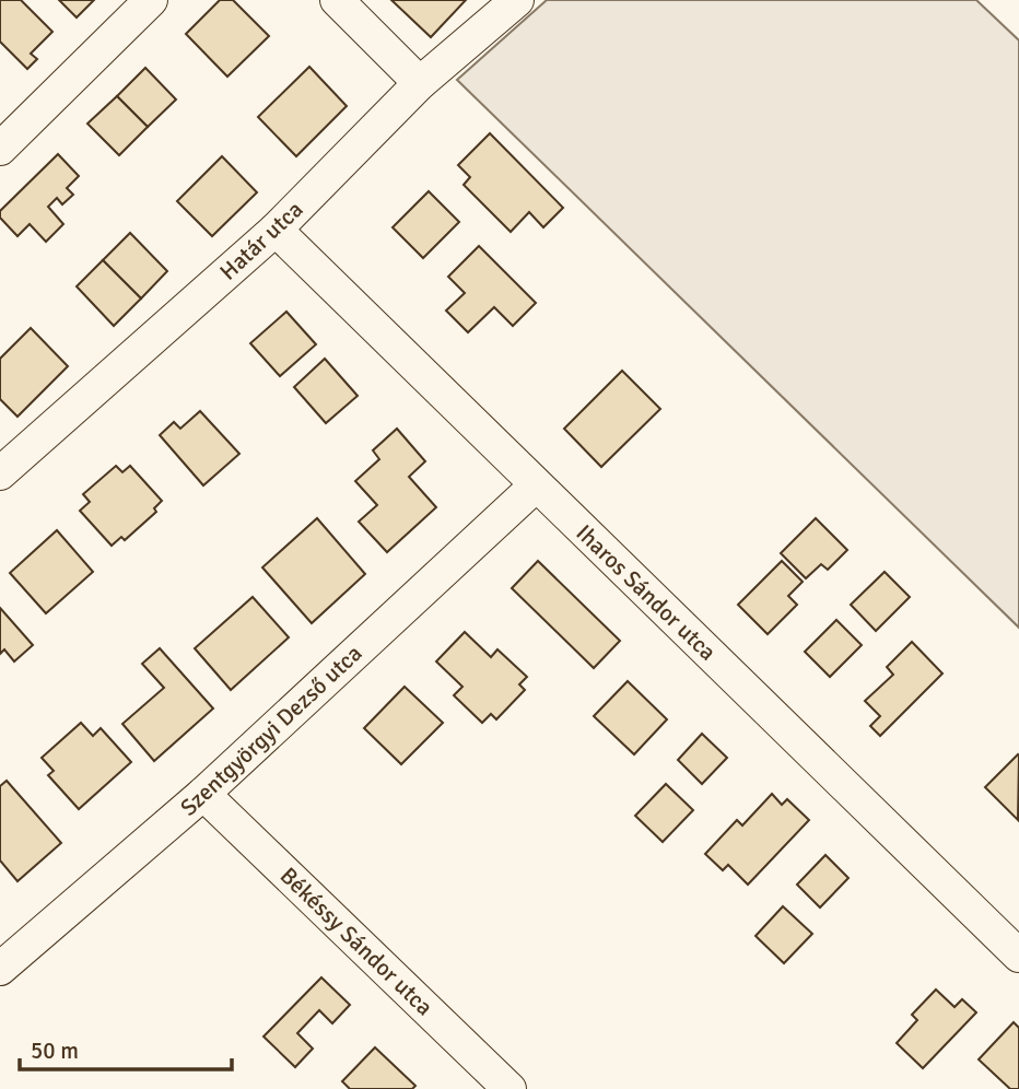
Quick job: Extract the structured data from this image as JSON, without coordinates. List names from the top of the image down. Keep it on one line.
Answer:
{"streets":{"street":["Határ utca","Iharos Sándor utca","Szentgyörgyi Dezső utca","Békéssy Sándor utca"]},"crossings":[["Határ utca","Iharos Sándor utca"],["Iharos Sándor utca","Szentgyörgyi Dezső utca"],["Szentgyörgyi Dezső utca","Békéssy Sándor utca"]],"scale_bar":"50 m"}
